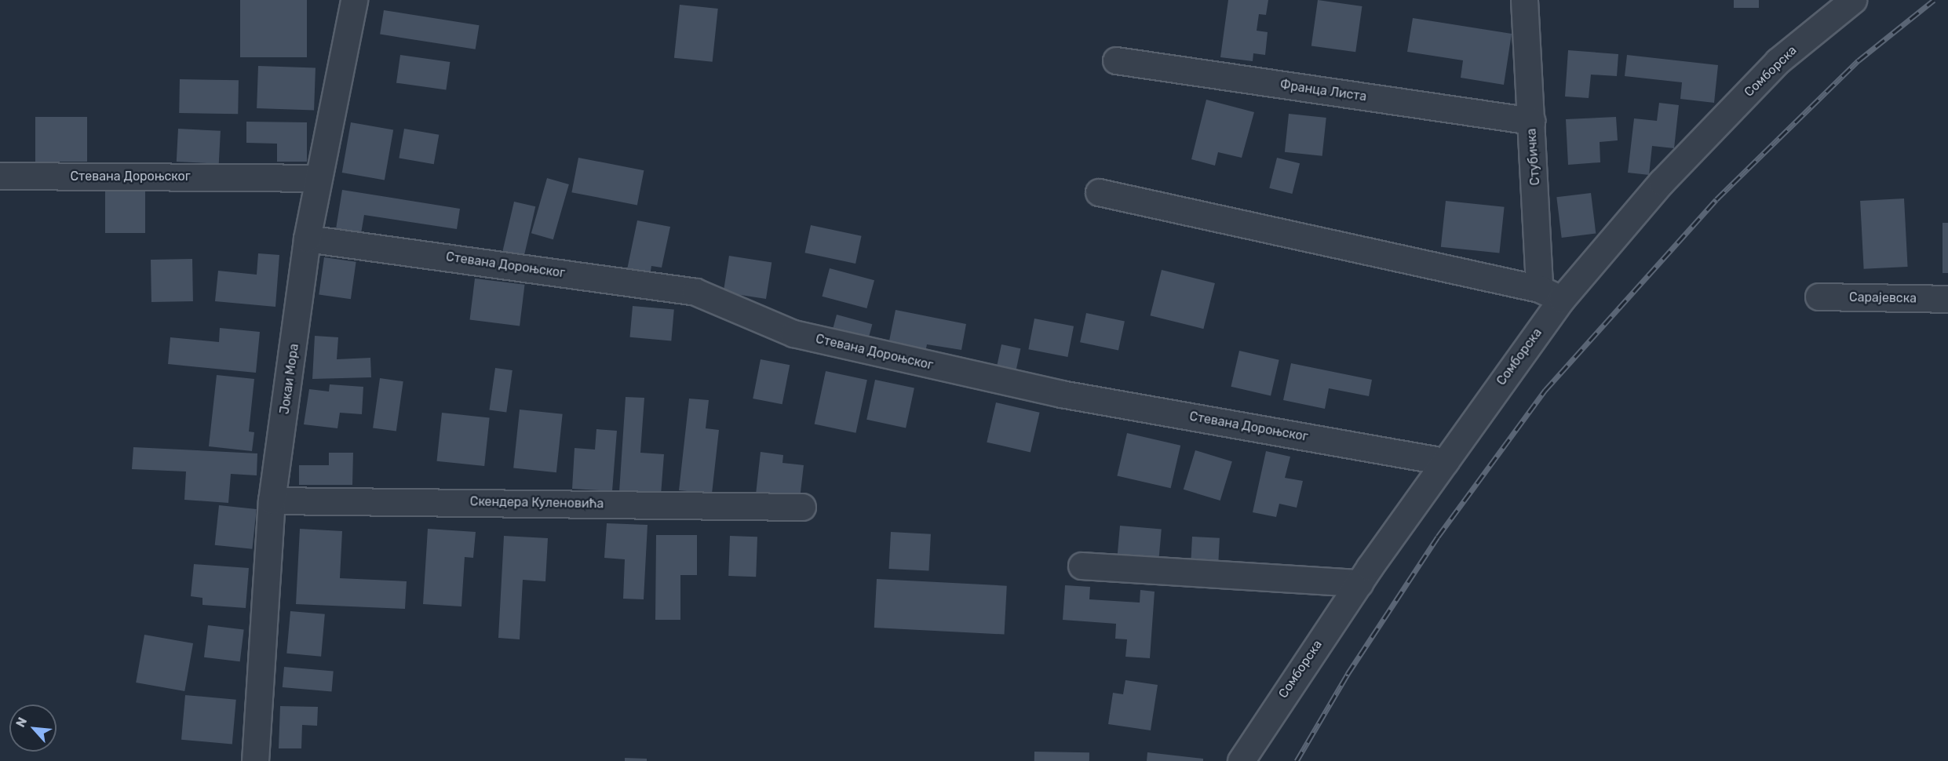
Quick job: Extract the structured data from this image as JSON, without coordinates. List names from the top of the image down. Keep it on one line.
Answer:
{"streets":{"street":["Сомборска","Франца Листа","Стубичка","Стевана Дороњског","Сарајевска","Јокаи Мора","Скендера Куленовића"]},"crossings":[["Сомборска","Стубичка"],["Сомборска","Стевана Дороњског"],["Франца Листа","Стубичка"],["Стевана Дороњског","Јокаи Мора"],["Јокаи Мора","Скендера Куленовића"]],"north":"top left"}
